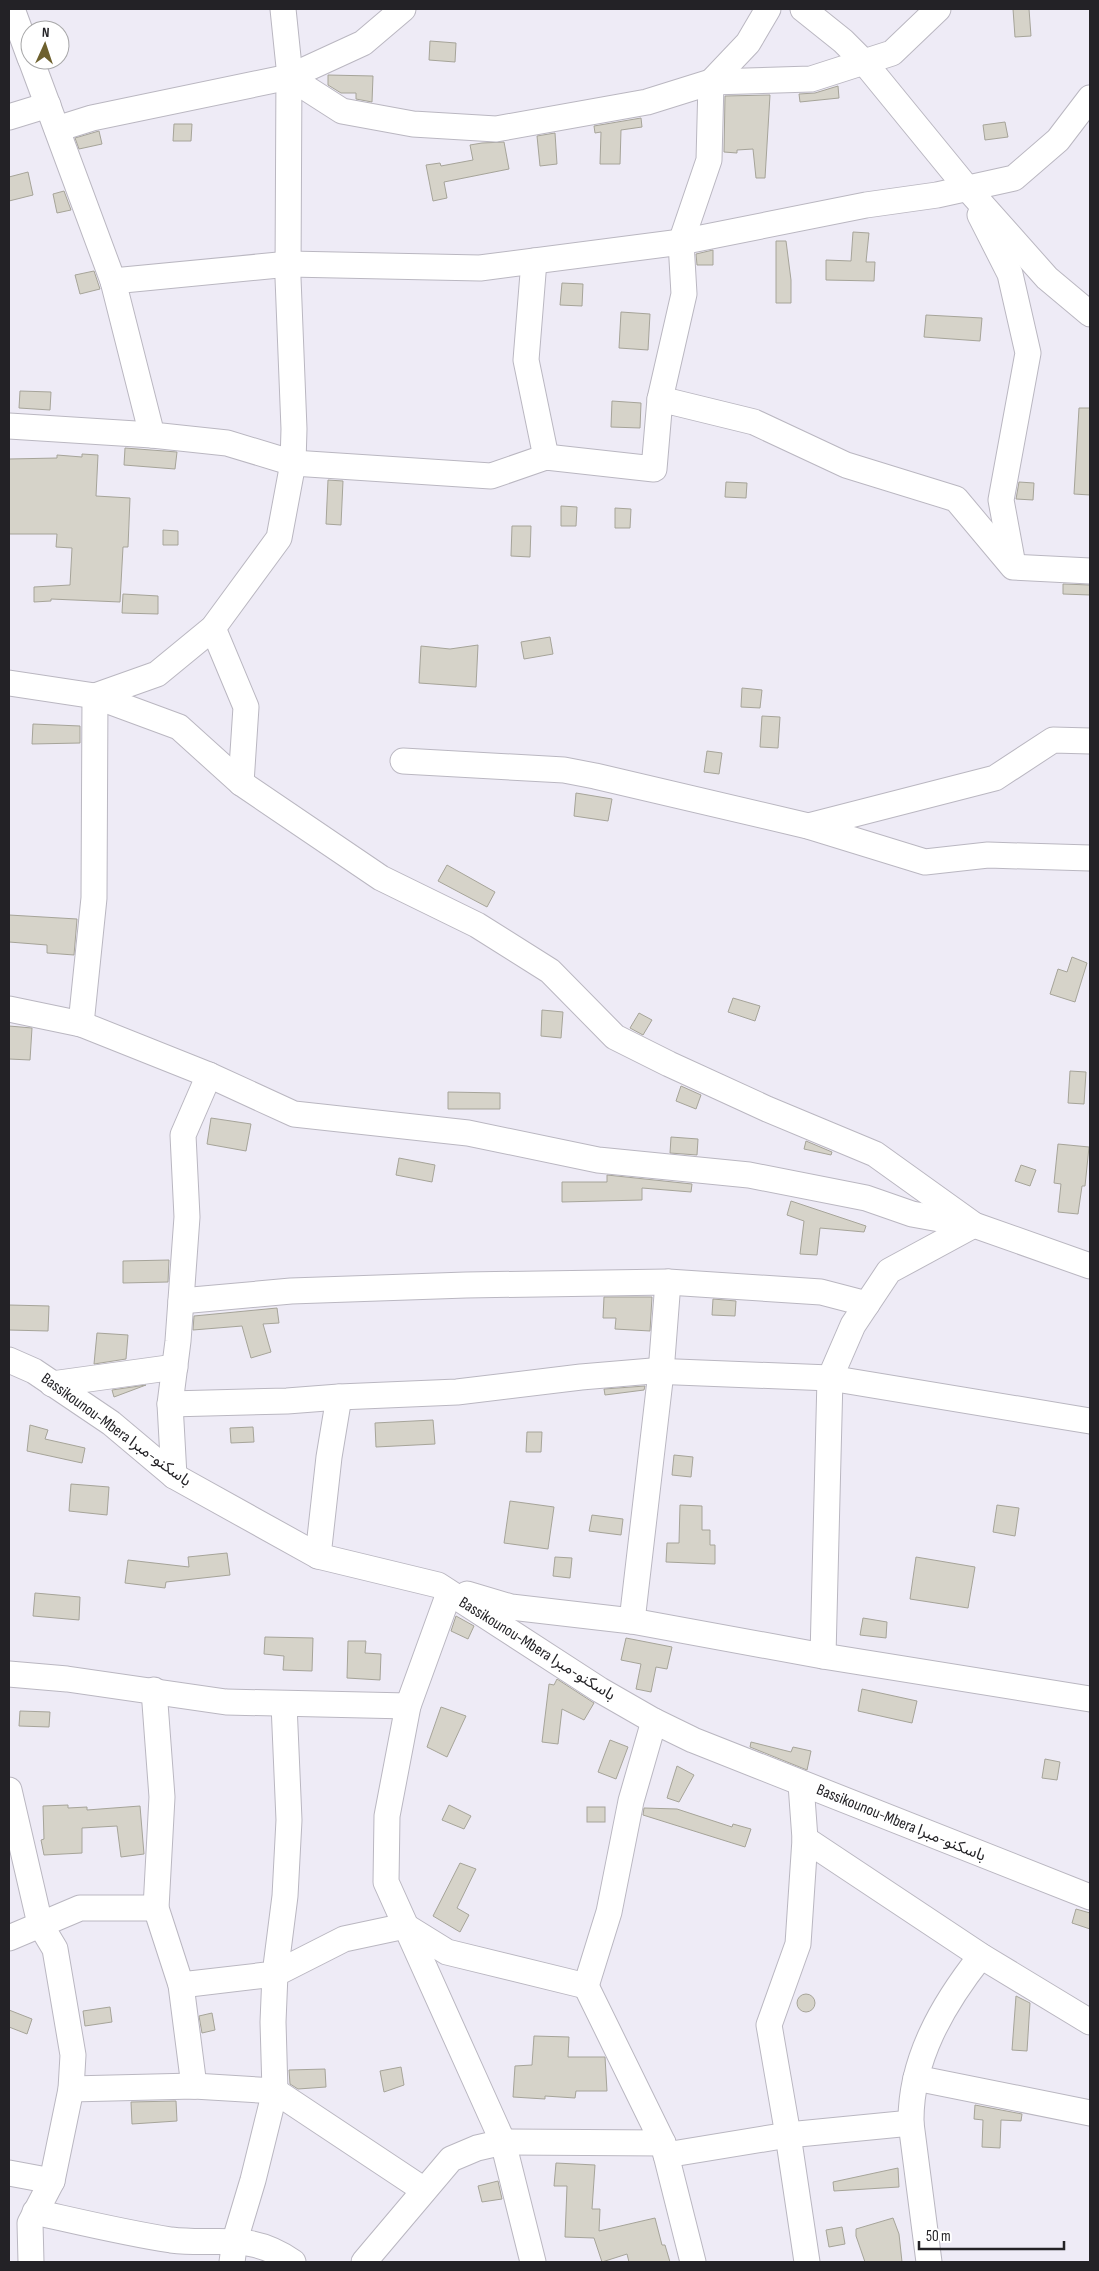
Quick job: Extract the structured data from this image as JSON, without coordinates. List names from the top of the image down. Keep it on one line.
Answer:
{"streets":{"street":["Bassikounou-Mbera باسكنو-مبرا"]},"scale_bar":"50 m","north":"top"}
